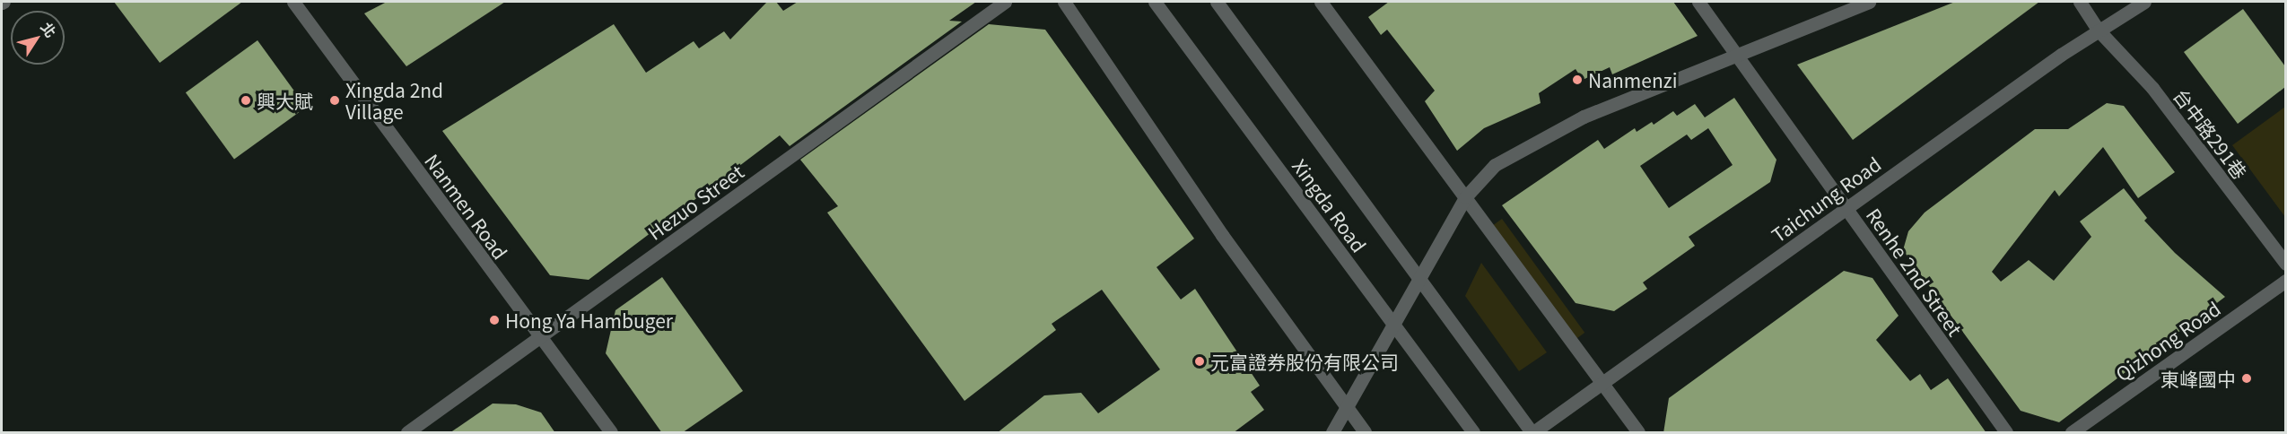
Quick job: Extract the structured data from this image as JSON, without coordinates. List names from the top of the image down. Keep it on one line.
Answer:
{"streets":{"street":["台中路291巷","Taichung Road","Hezuo Street","Xingda Road","Nanmen Road","Renhe 2nd Street","Qizhong Road"]},"crossings":[["台中路291巷","Taichung Road"],["Taichung Road","Xingda Road"],["Taichung Road","Renhe 2nd Street"],["Hezuo Street","Nanmen Road"]],"places":["Nanmenzi","興大賦","Xingda 2nd Village","Hong Ya Hambuger","元富證券股份有限公司","東峰國中"],"north":"top right"}
